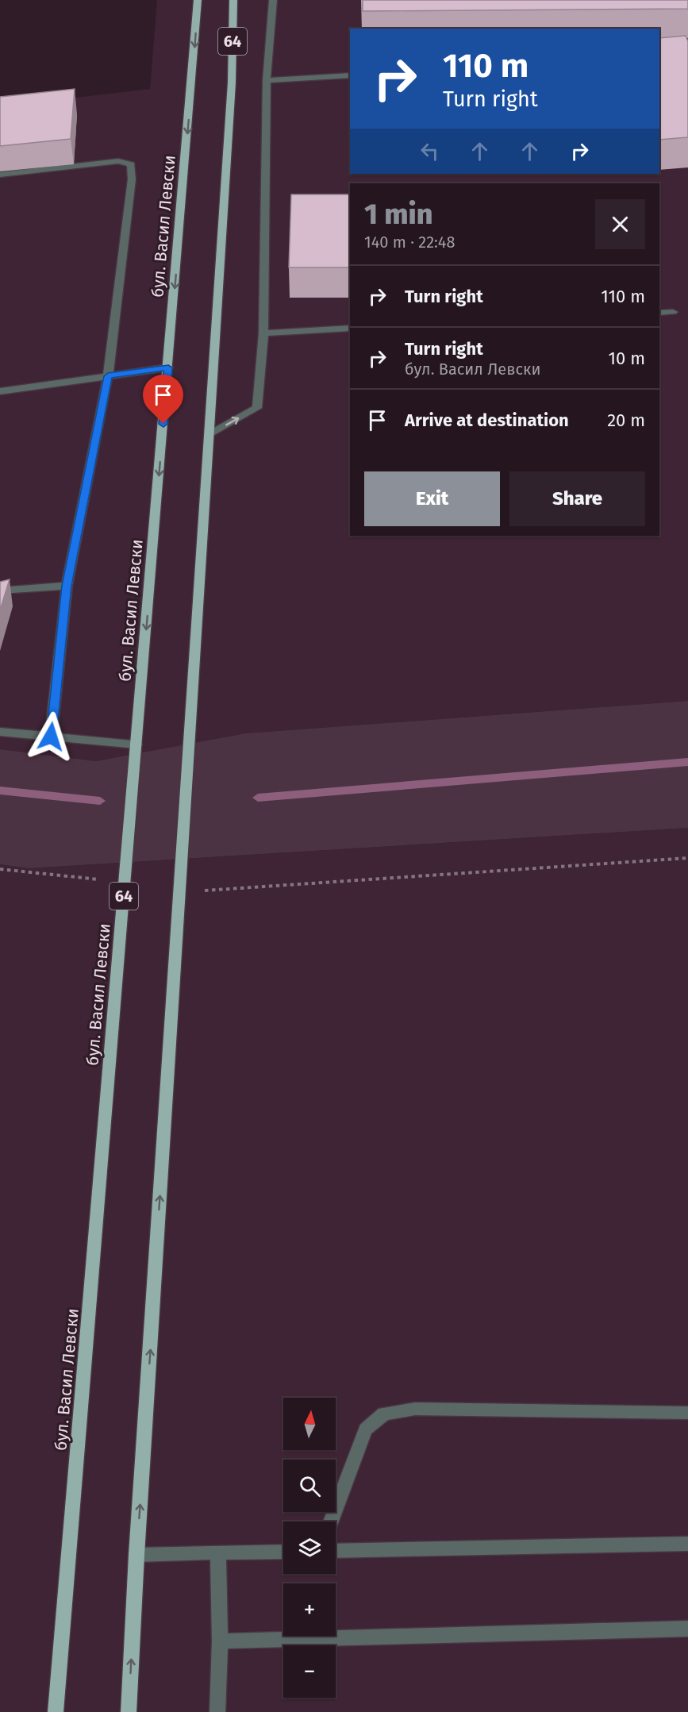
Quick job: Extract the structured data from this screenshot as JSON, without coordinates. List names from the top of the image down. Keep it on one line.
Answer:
{"streets":{"main road":["64","бул. Васил Левски"]},"north":"top","page":{"turn":["110 m","Turn right"],"heading":["1 min","140 m · 22:48"],"list":[{"name":"Turn right","value":"110 m"},{"name":"Turn right","note":"бул. Васил Левски","value":"10 m"},{"name":"Arrive at destination","value":"20 m"}],"buttons":["Exit","Share"],"map_buttons":["+","−"]}}
